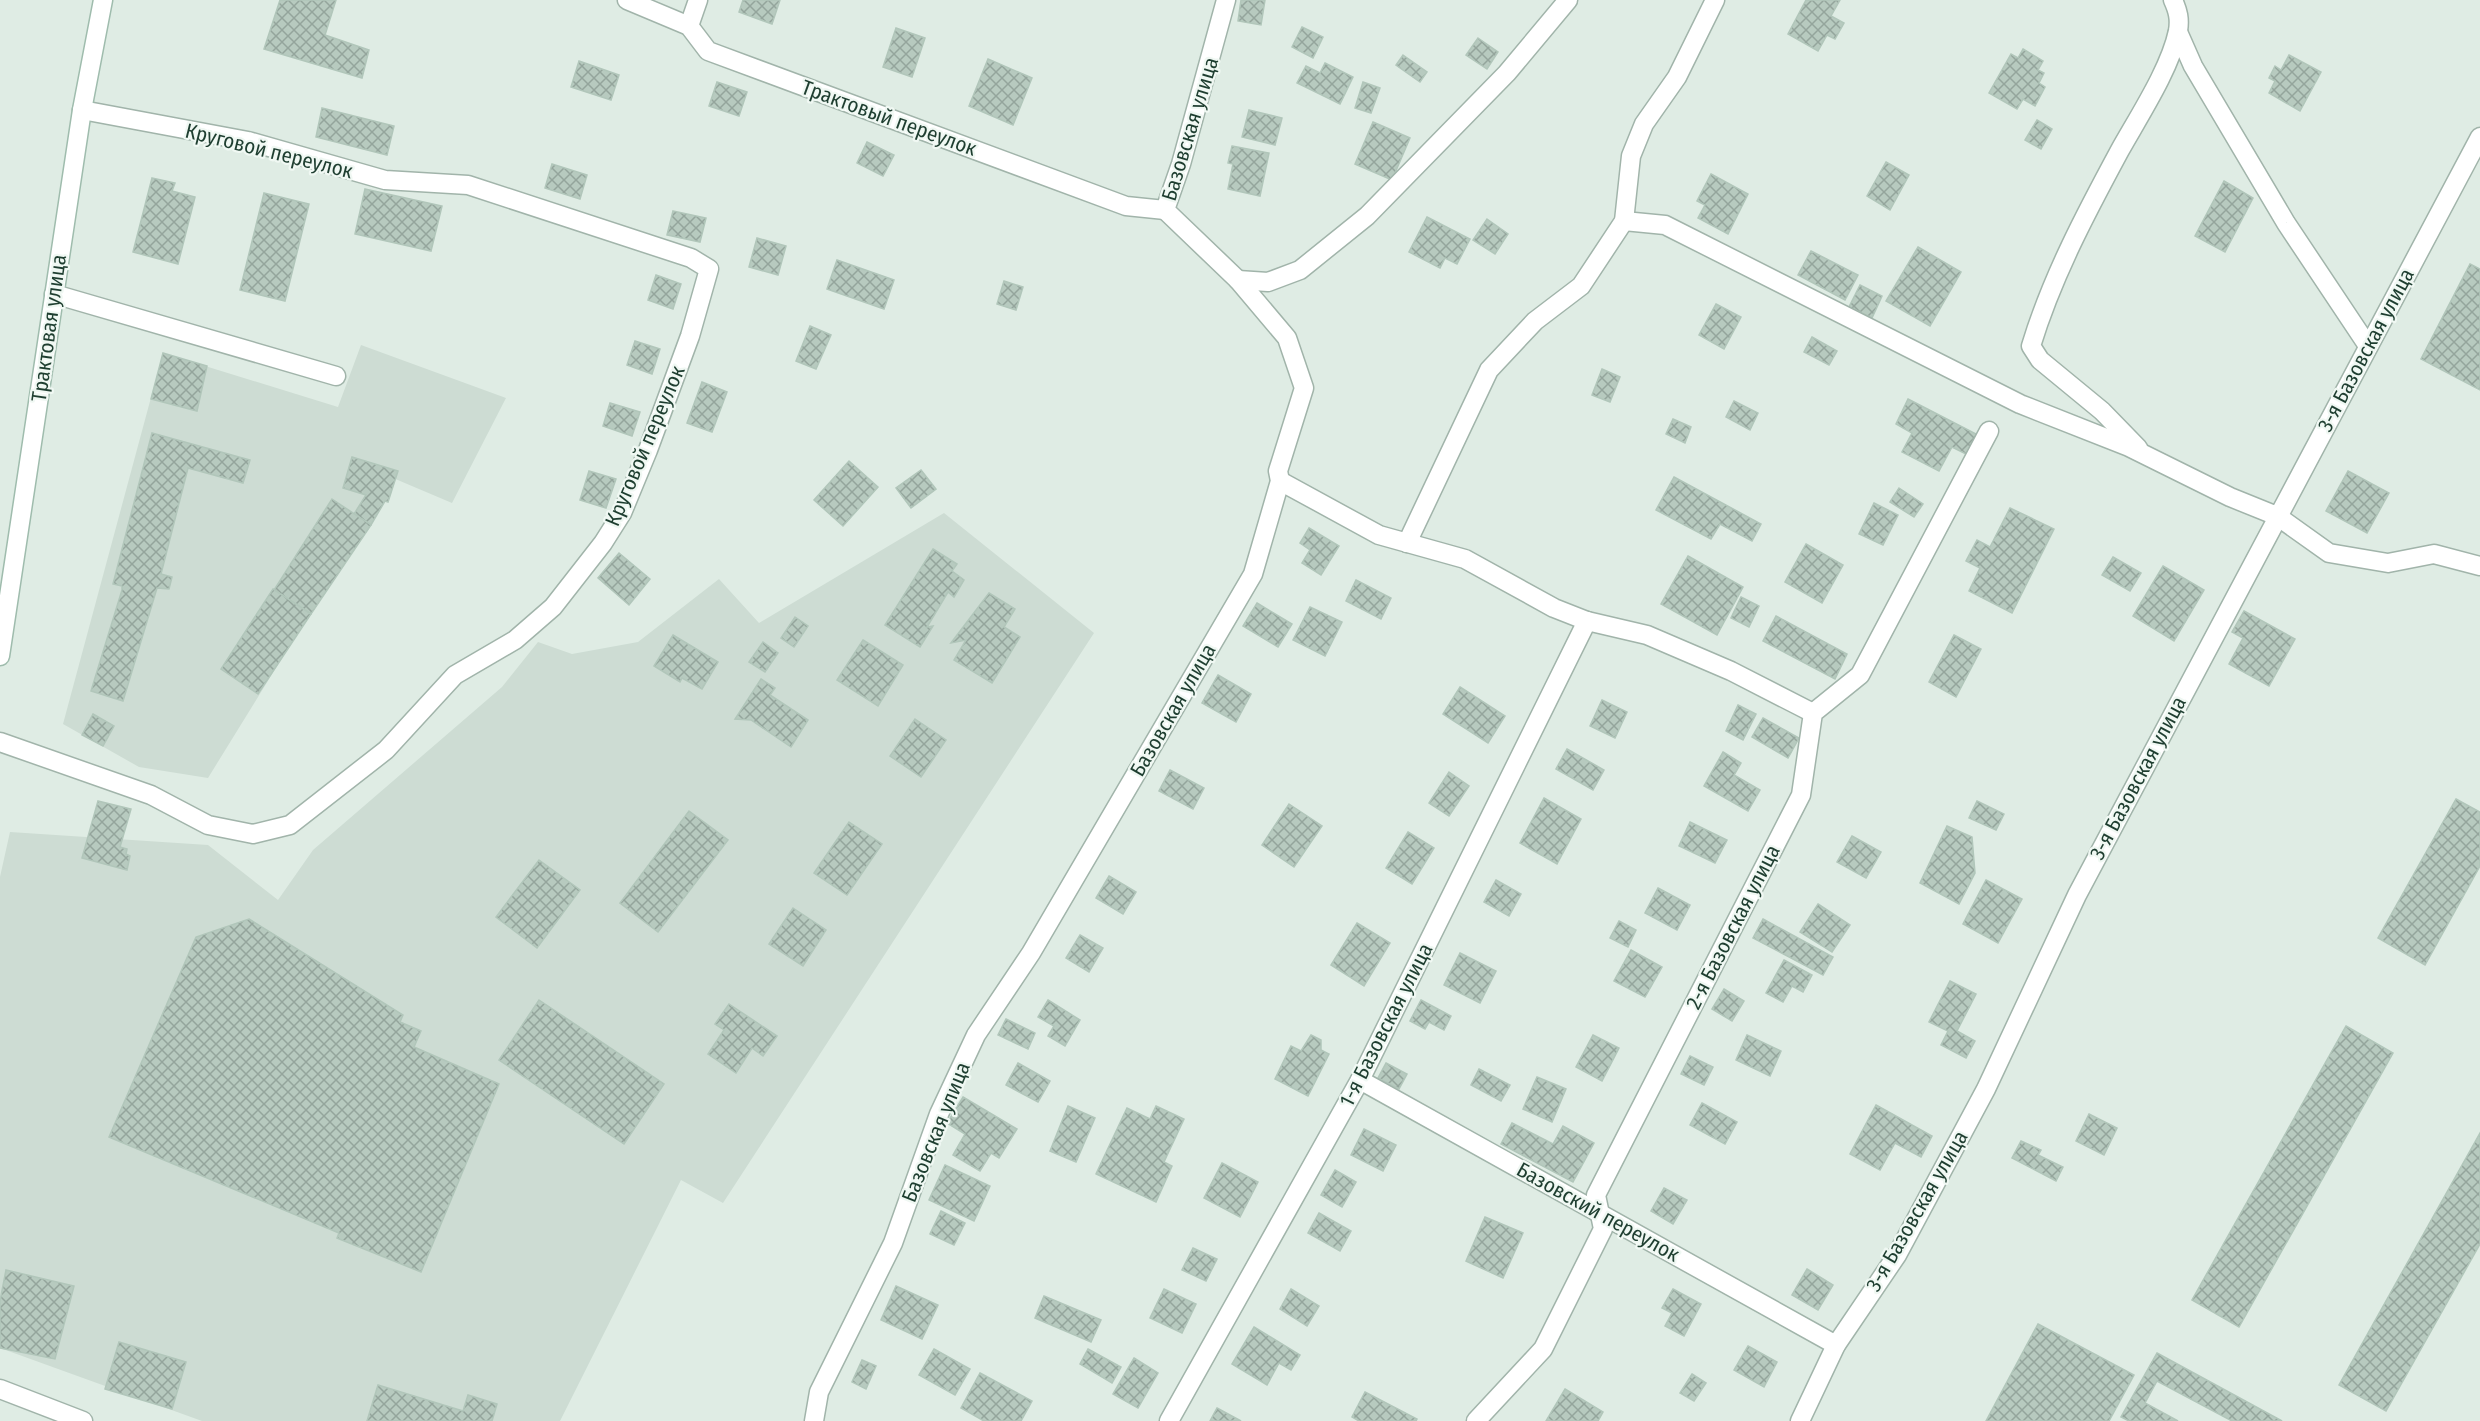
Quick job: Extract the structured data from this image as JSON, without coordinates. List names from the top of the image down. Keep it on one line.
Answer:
{"streets":{"street":["Трактовый переулок","Базовская улица","Круговой переулок","Трактовая улица","3-я Базовская улица","2-я Базовская улица","1-я Базовская улица","Базовский переулок"]},"crossings":[["Трактовый переулок","Базовская улица"],["Круговой переулок","Трактовая улица"],["3-я Базовская улица","Базовский переулок"],["2-я Базовская улица","Базовский переулок"],["1-я Базовская улица","Базовский переулок"]]}
